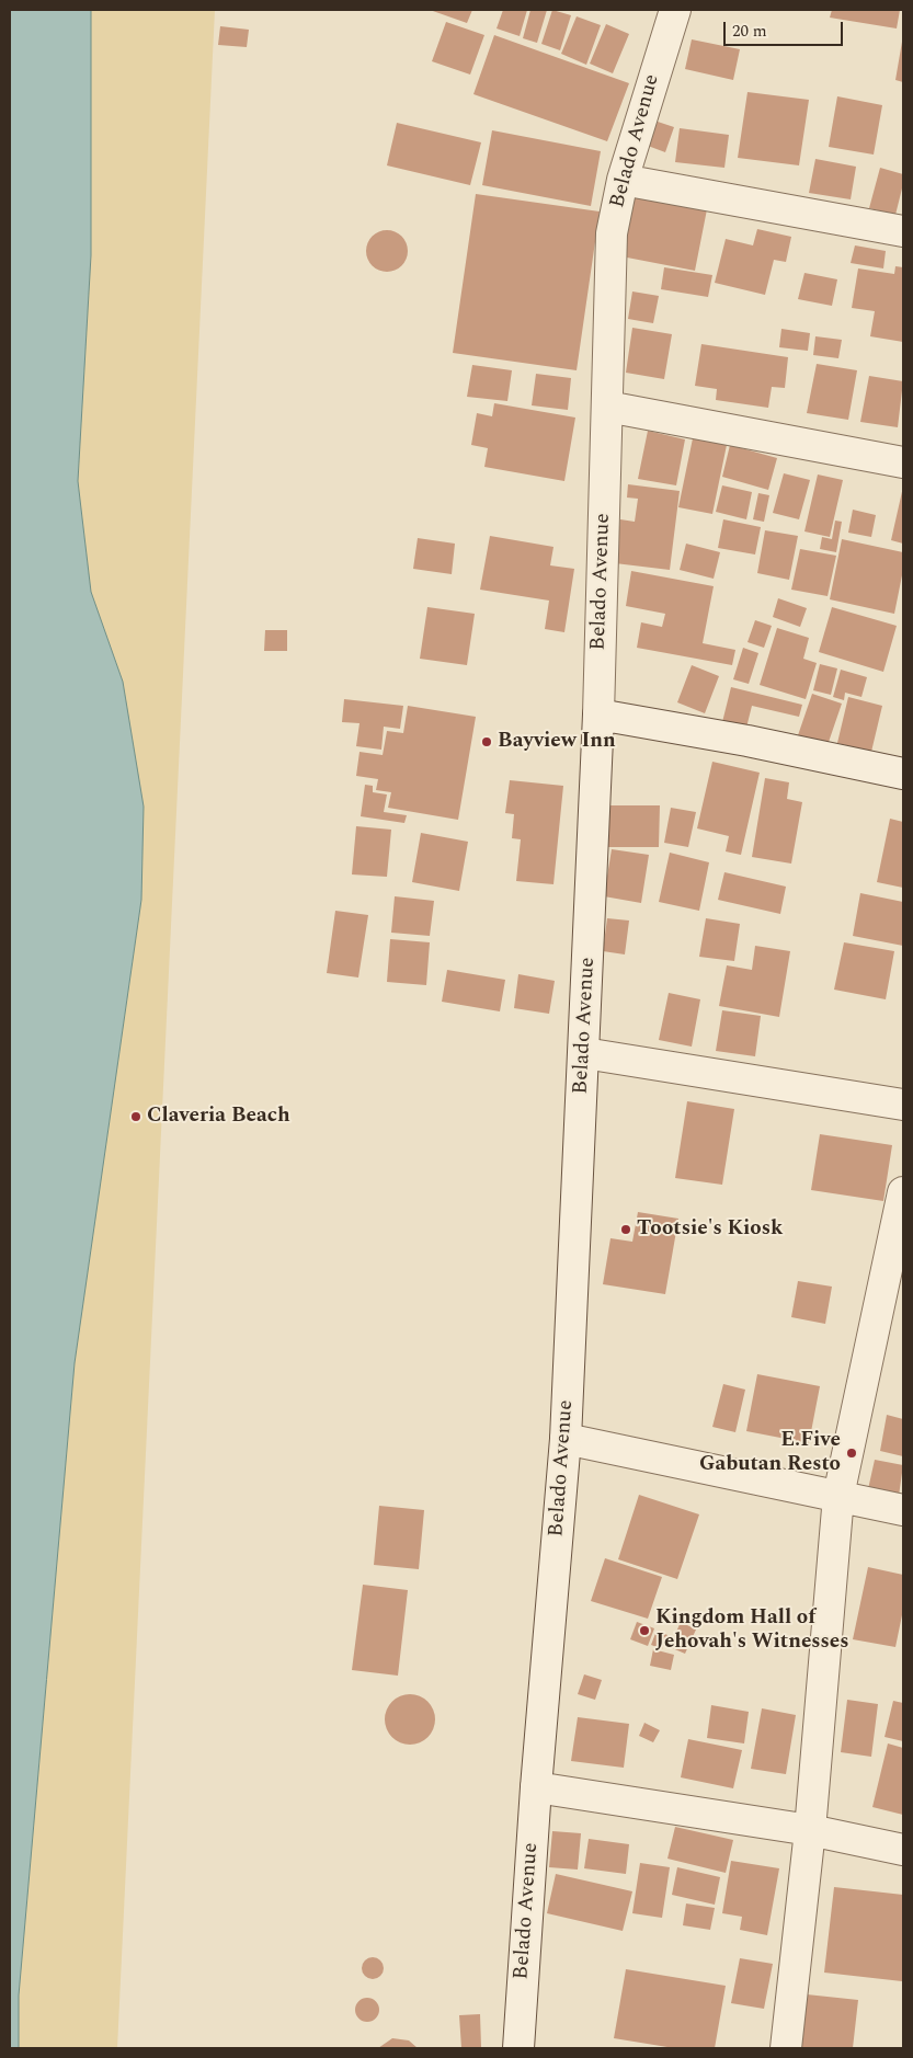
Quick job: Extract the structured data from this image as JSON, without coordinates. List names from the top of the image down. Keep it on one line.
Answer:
{"streets":{"street":["Belado Avenue"]},"places":["Bayview Inn","Claveria Beach","Tootsie's Kiosk","E.Five Gabutan Resto","Kingdom Hall of Jehovah's Witnesses"],"scale_bar":"20 m"}
